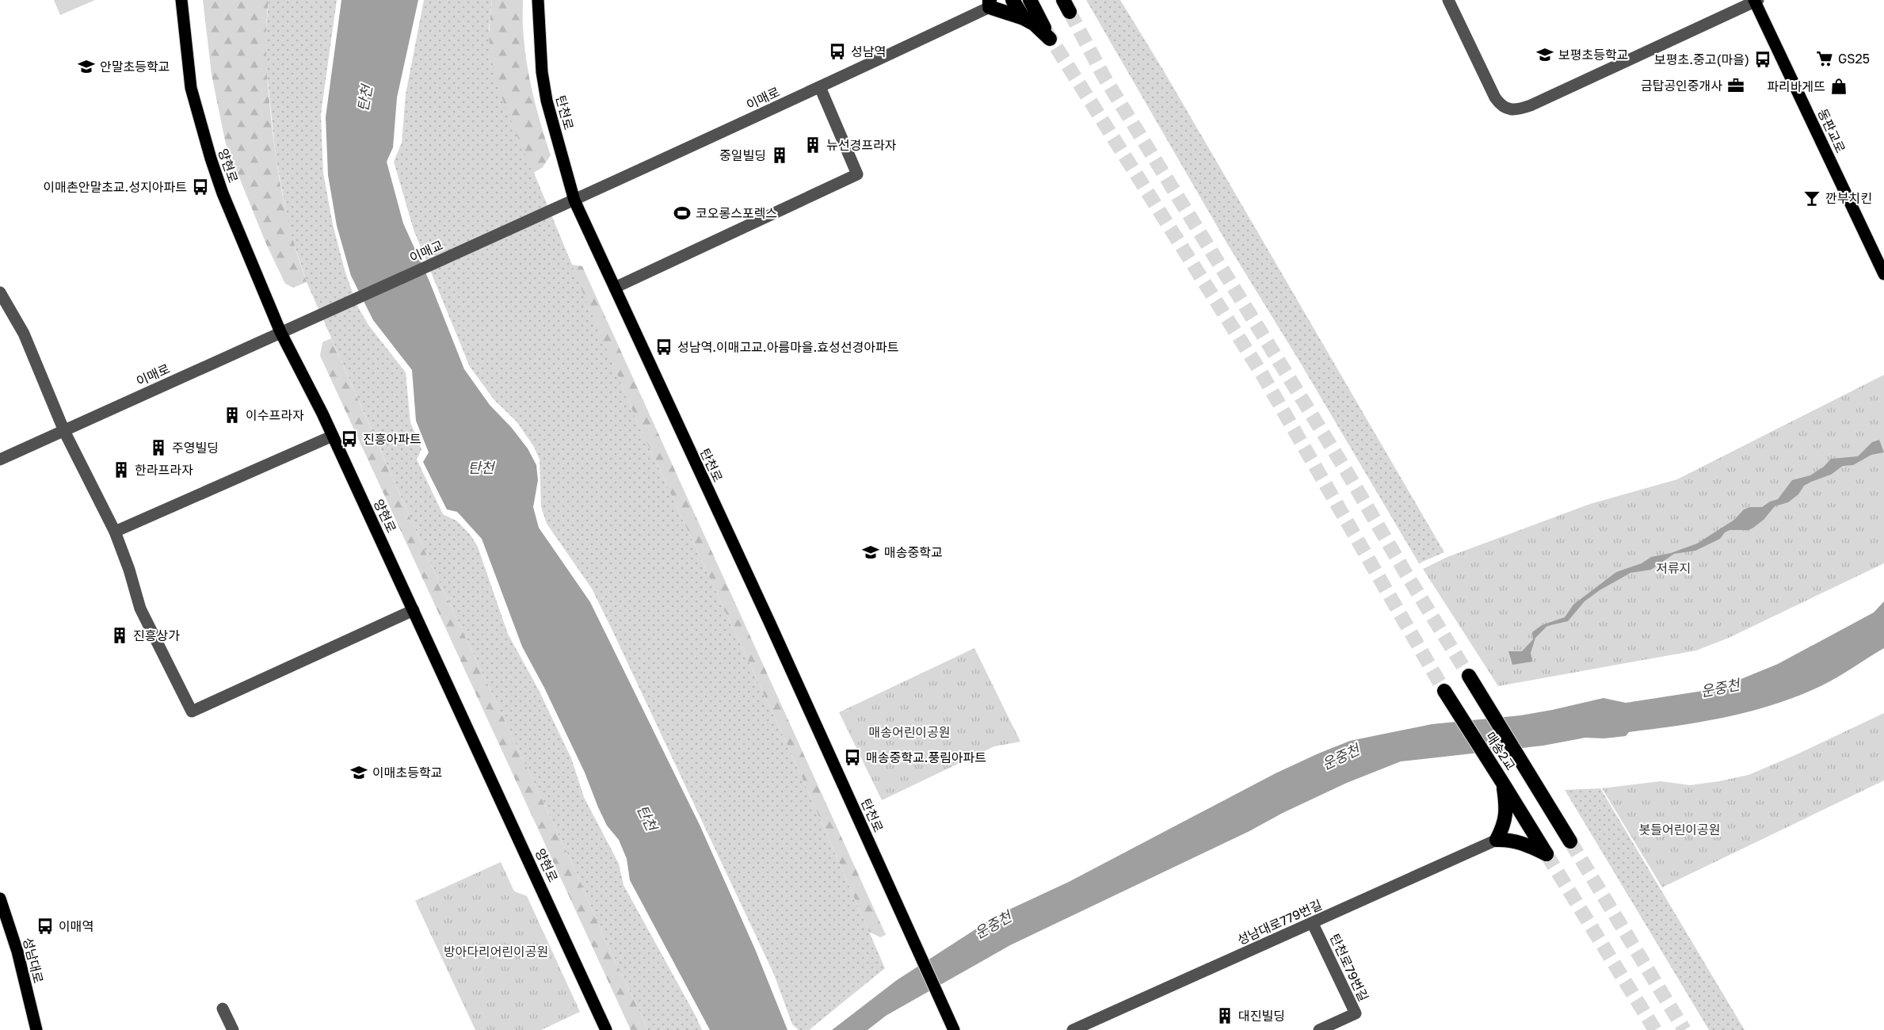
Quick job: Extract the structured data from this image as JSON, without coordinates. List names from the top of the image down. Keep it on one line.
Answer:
{"streets":{"highway":["매송2교"],"main road":["탄천로","동판교로","양현로","성남대로"],"street":["이매로","이매교","성남대로779번길","탄천로79번길"]},"crossings":[["이매로","탄천로"],["이매로","양현로"],["이매로","이매교"],["매송2교","성남대로779번길"],["성남대로779번길","탄천로79번길"]],"water":["탄천","운중천"],"parks":["저류지","매송어린이공원","봇들어린이공원","방아다리어린이공원"],"places":{"bus stop":["성남역","보평초.중고(마을)","이매촌안말초교.성지아파트","성남역.이매고교.아름마을.효성선경아파트","진흥아파트","매송중학교.풍림아파트","이매역"],"school or university":["보평초등학교","안말초등학교","매송중학교","이매초등학교"],"supermarket":["GS25"],"office":["금탑공인중개사"],"shop":["파리바게뜨"],"building":["뉴선경프라자","중일빌딩","이수프라자","주영빌딩","한라프라자","진흥상가","대진빌딩"],"bar":["깐부치킨"],"sports":["코오롱스포렉스"]}}
